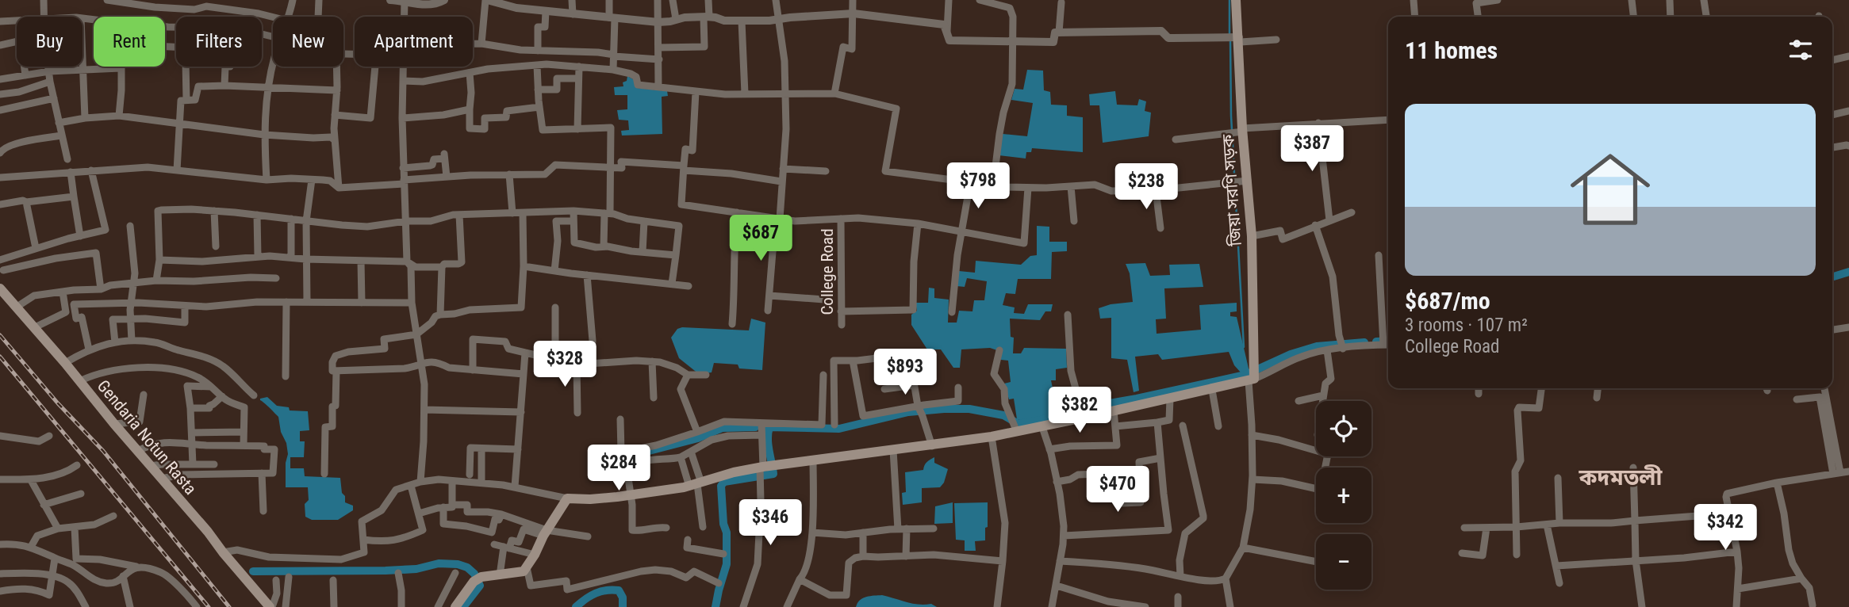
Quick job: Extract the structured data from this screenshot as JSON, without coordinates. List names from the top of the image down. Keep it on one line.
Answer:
{"streets":{"main road":["জিয়া সরণি সড়ক","Gendaria Notun Rasta"],"street":["College Road"]},"districts":["কদমতলী"],"page":{"chip":["Buy","Rent","Filters","New","Apartment"],"heading":"11 homes","list":[{"name":"$687/mo","note":"3 rooms · 107 m² · College Road"}],"price":["$387","$798","$238","$687","$328","$893","$382","$284","$470","$346","$342"],"map_buttons":["+","−"]}}
